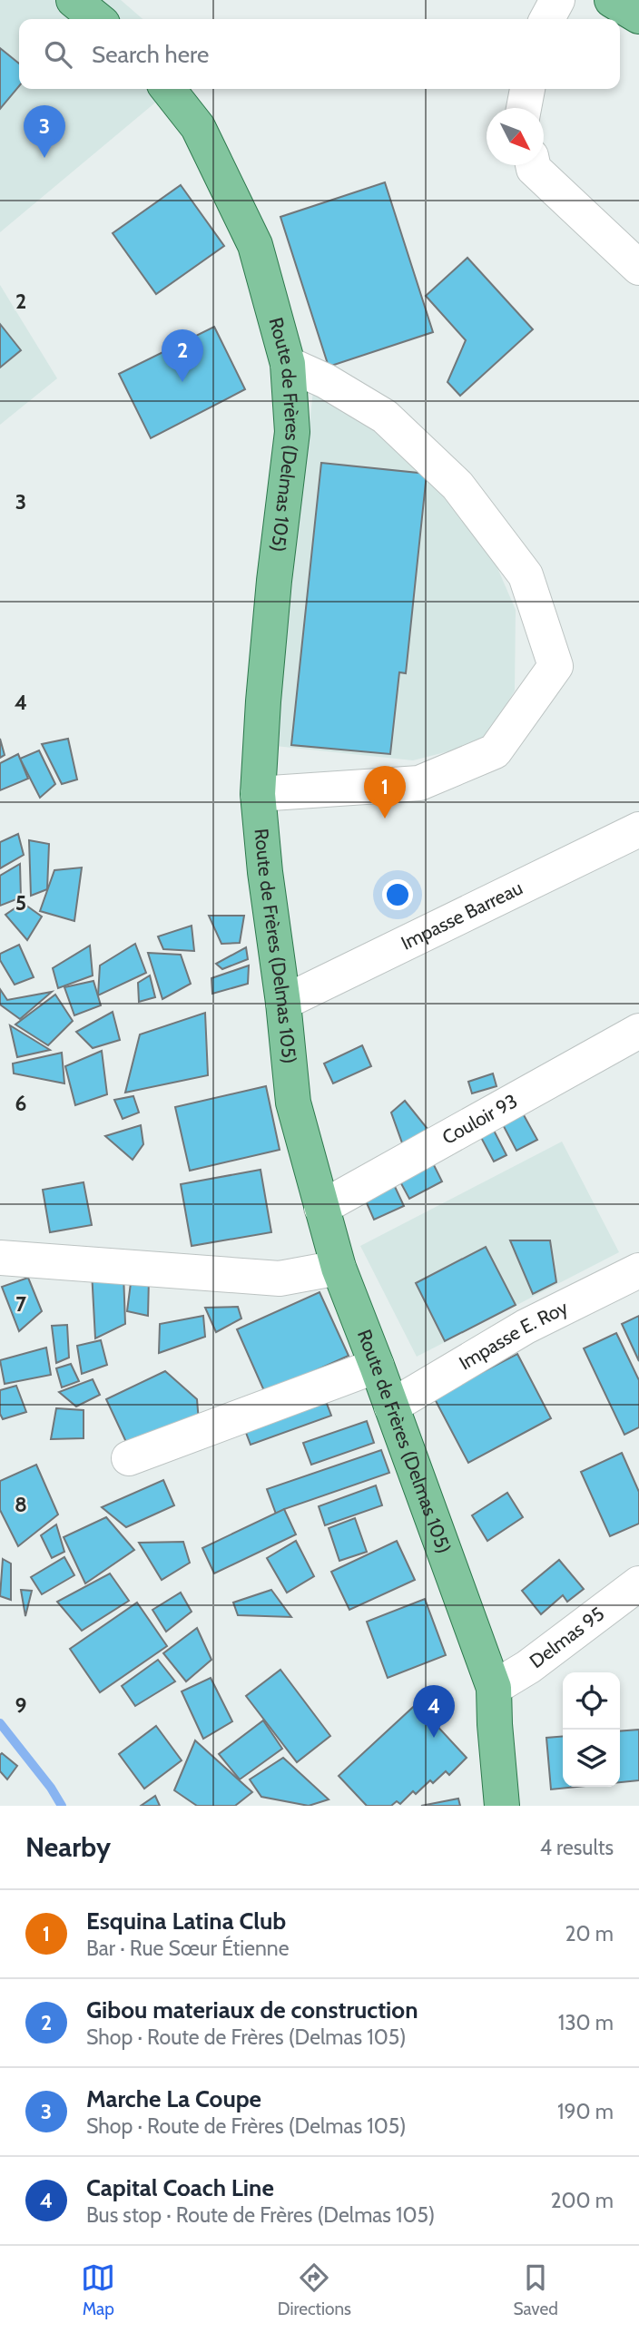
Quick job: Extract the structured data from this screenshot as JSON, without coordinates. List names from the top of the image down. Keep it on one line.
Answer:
{"streets":{"main road":["Route de Frères (Delmas 105)"],"street":["Impasse Barreau","Couloir 93","Impasse E. Roy","Delmas 95"]},"crossings":[["Route de Frères (Delmas 105)","Impasse Barreau"],["Route de Frères (Delmas 105)","Couloir 93"],["Route de Frères (Delmas 105)","Impasse E. Roy"],["Route de Frères (Delmas 105)","Delmas 95"]],"north":"bottom right","page":{"search":"Search here","pins":["3","2","1","4"],"heading":["Nearby","4 results"],"list":[{"mark":"1","name":"Esquina Latina Club","note":"Bar · Rue Sœur Étienne","value":"20 m"},{"mark":"2","name":"Gibou materiaux de construction","note":"Shop · Route de Frères (Delmas 105)","value":"130 m"},{"mark":"3","name":"Marche La Coupe","note":"Shop · Route de Frères (Delmas 105)","value":"190 m"},{"mark":"4","name":"Capital Coach Line","note":"Bus stop · Route de Frères (Delmas 105)","value":"200 m"}],"nav":["Map","Directions","Saved"]},"grid":{"rows":["2","3","4","5","6","7","8","9"]}}
